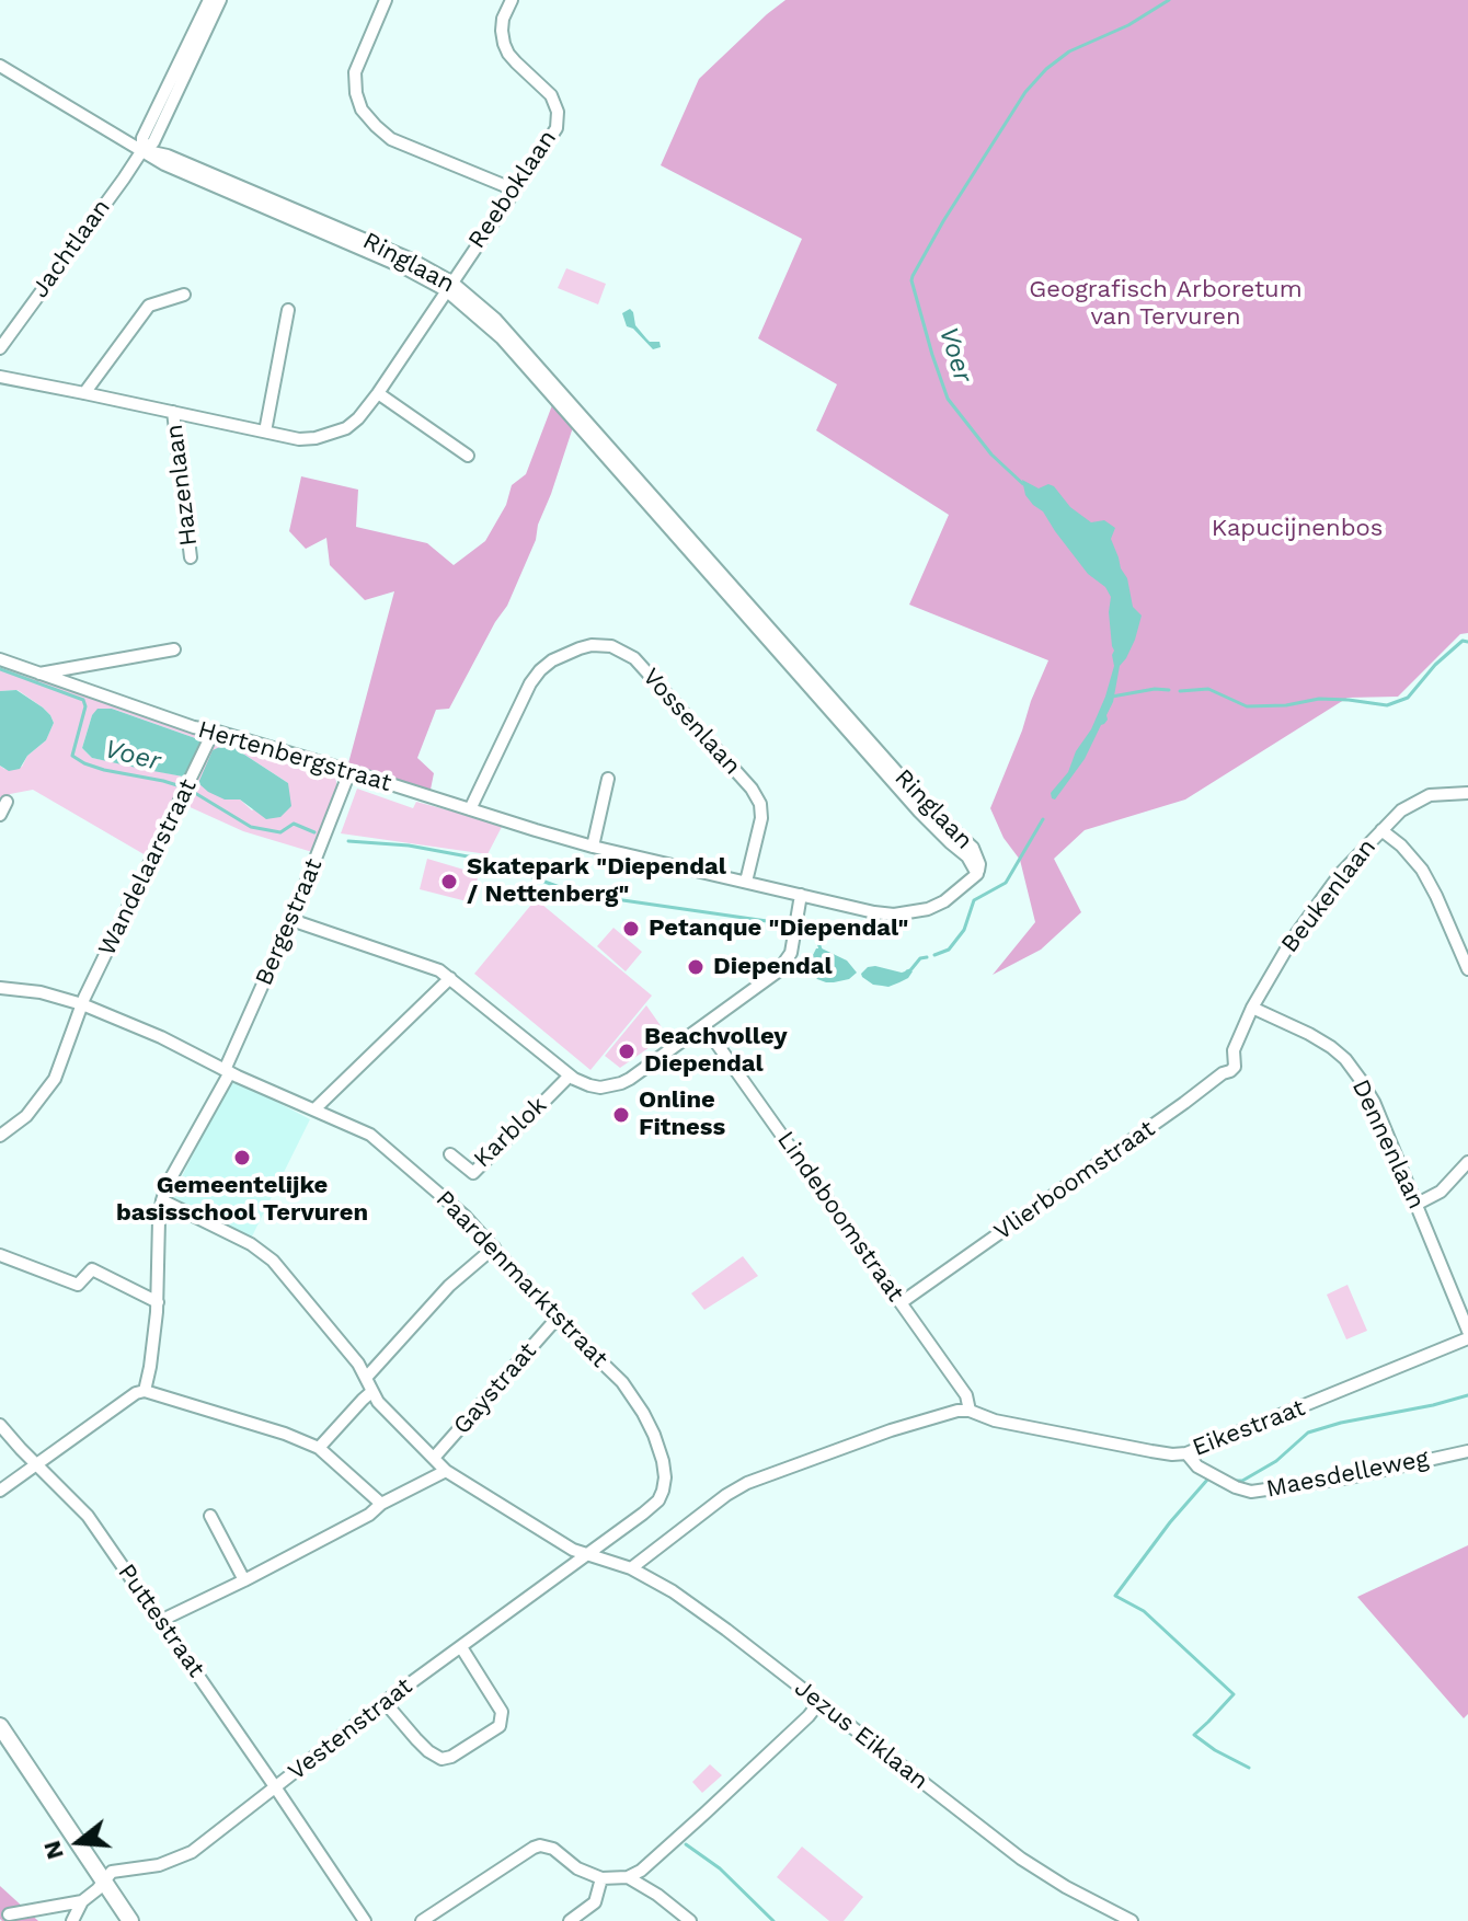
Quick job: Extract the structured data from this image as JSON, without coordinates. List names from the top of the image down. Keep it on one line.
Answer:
{"streets":{"street":["Reeboklaan","Jachtlaan","Ringlaan","Hazenlaan","Vossenlaan","Hertenbergstraat","Wandelaarstraat","Beukenlaan","Bergestraat","Karblok","Dennenlaan","Vlierboomstraat","Lindeboomstraat","Paardenmarktstraat","Gaystraat","Eikestraat","Maesdelleweg","Puttestraat","Vestenstraat","Jezus Eiklaan"]},"crossings":[["Reeboklaan","Ringlaan"],["Reeboklaan","Hazenlaan"],["Jachtlaan","Ringlaan"],["Ringlaan","Hertenbergstraat"],["Vossenlaan","Hertenbergstraat"],["Hertenbergstraat","Wandelaarstraat"],["Hertenbergstraat","Bergestraat"],["Wandelaarstraat","Paardenmarktstraat"],["Beukenlaan","Dennenlaan"],["Beukenlaan","Vlierboomstraat"],["Bergestraat","Paardenmarktstraat"],["Vlierboomstraat","Lindeboomstraat"],["Lindeboomstraat","Eikestraat"],["Paardenmarktstraat","Gaystraat"],["Paardenmarktstraat","Vestenstraat"],["Paardenmarktstraat","Jezus Eiklaan"],["Gaystraat","Jezus Eiklaan"],["Eikestraat","Maesdelleweg"],["Puttestraat","Vestenstraat"],["Vestenstraat","Jezus Eiklaan"]],"water":["Voer"],"parks":["Geografisch Arboretum van Tervuren","Kapucijnenbos"],"places":["Skatepark \"Diependal / Nettenberg\"","Petanque \"Diependal\"","Diependal","Beachvolley Diependal","Online Fitness","Gemeentelijke basisschool Tervuren"],"north":"left"}
